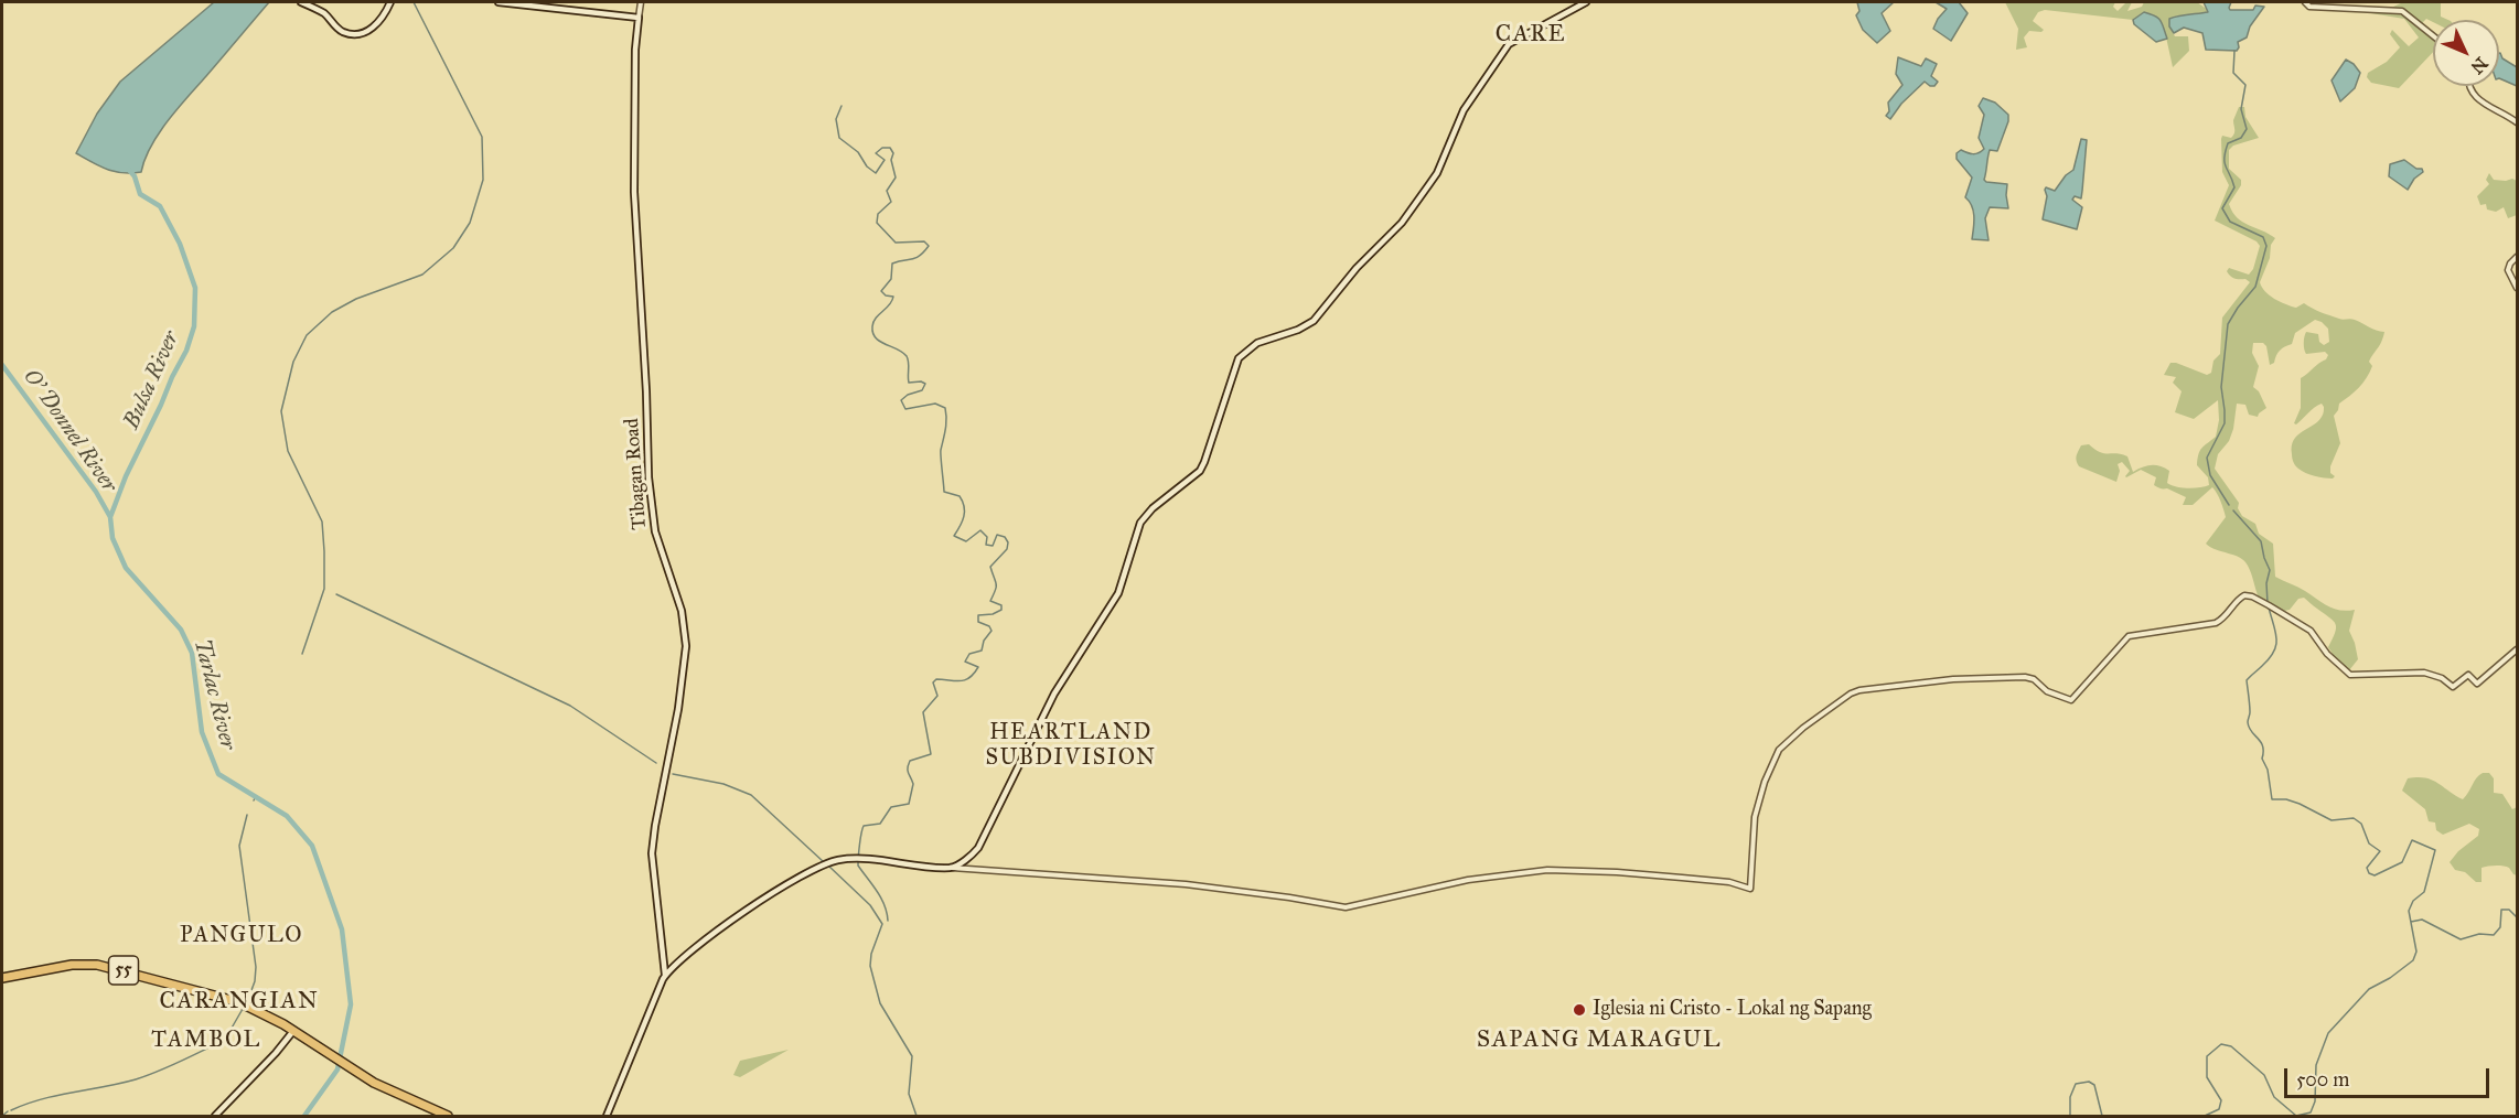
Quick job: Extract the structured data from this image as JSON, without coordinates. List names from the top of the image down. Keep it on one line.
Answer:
{"streets":{"highway":["55"],"main road":["Tibagan Road"]},"districts":["CARE","HEARTLAND SUBDIVISION","PANGULO","CARANGIAN","TAMBOL","SAPANG MARAGUL"],"water":["Bulsa River","O' Donnel River","Tarlac River"],"places":["Iglesia ni Cristo - Lokal ng Sapang"],"scale_bar":"500 m","north":"bottom right"}
